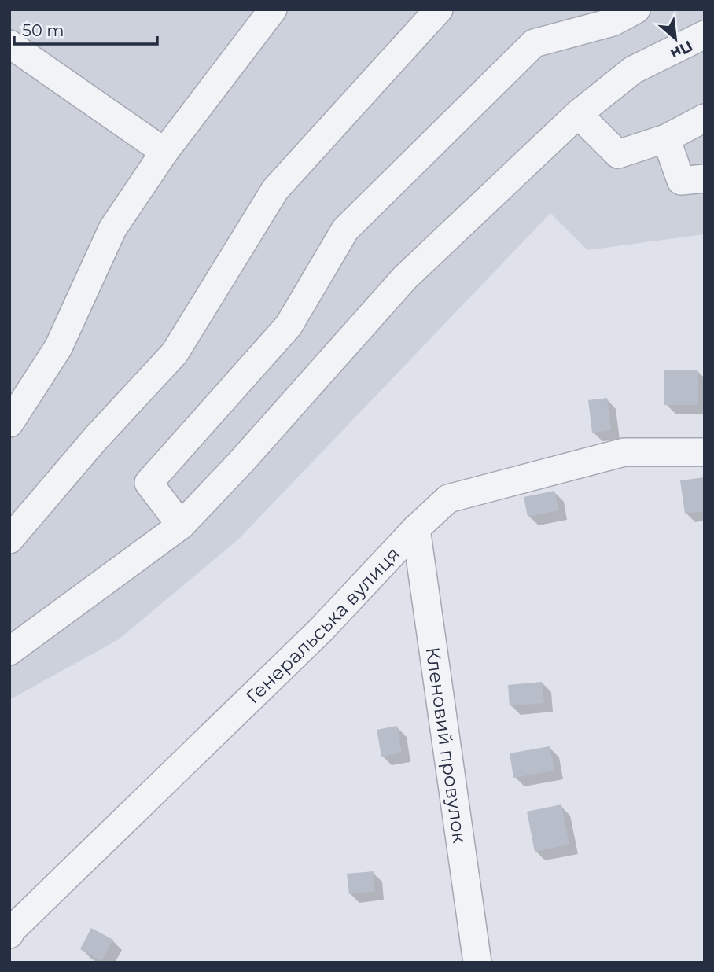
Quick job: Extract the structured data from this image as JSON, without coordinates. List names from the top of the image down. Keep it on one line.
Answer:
{"streets":{"street":["Генеральська вулиця","Кленовий провулок"]},"crossings":[["Генеральська вулиця","Кленовий провулок"]],"scale_bar":"50 m","north":"bottom right"}
